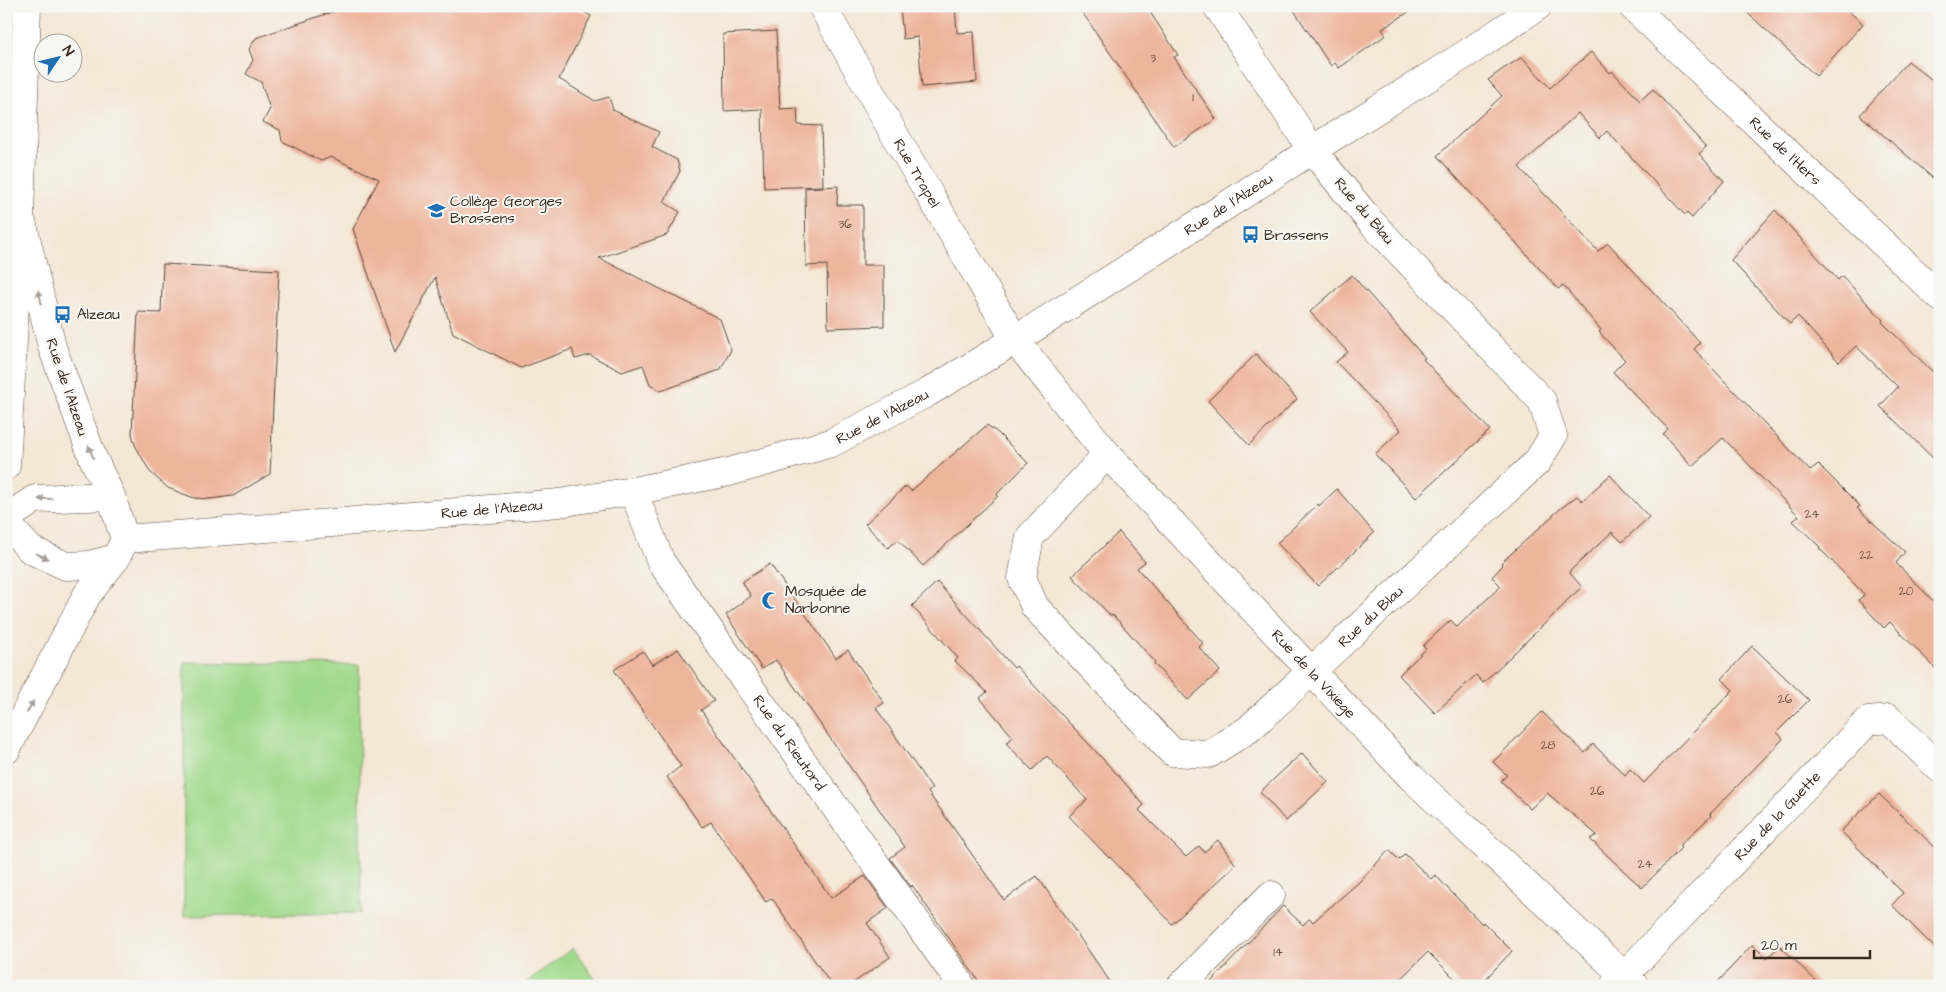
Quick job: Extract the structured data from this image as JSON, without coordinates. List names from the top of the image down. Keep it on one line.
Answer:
{"streets":{"street":["Rue de l'Hers","Rue Trapel","Rue de l'Alzeau","Rue du Blau","Rue de la Vixiege","Rue du Rieutord","Rue de la Guette"]},"crossings":[["Rue Trapel","Rue de l'Alzeau"],["Rue Trapel","Rue de la Vixiege"],["Rue de l'Alzeau","Rue du Blau"],["Rue de l'Alzeau","Rue de la Vixiege"],["Rue de l'Alzeau","Rue du Rieutord"],["Rue du Blau","Rue de la Vixiege"],["Rue de la Vixiege","Rue de la Guette"]],"places":{"school or university":["Collège Georges Brassens"],"bus stop":["Brassens","Alzeau"],"mosque":["Mosquée de Narbonne"]},"house_numbers":["3","1","36","24","22","20","26","28","26","24","14"],"scale_bar":"20 m","north":"top right"}
